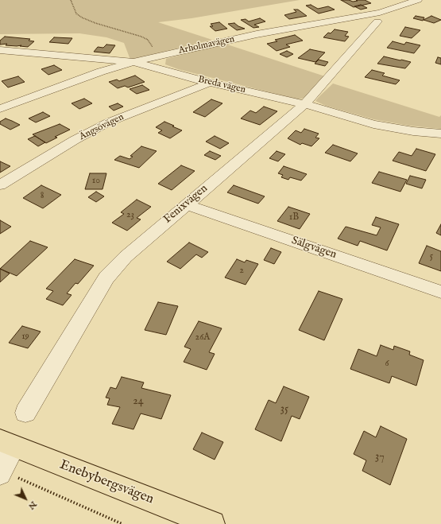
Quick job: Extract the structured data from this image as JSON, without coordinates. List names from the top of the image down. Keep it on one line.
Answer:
{"streets":{"main road":["Enebybergsvägen"],"street":["Arholmavägen","Breda vägen","Ängsövägen","Fenixvägen","Sälgvägen"]},"crossings":[["Arholmavägen","Breda vägen"],["Breda vägen","Ängsövägen"],["Breda vägen","Fenixvägen"],["Fenixvägen","Sälgvägen"]],"house_numbers":["10","8","23","1B","5","2","19","26A","6","24","35","37"],"north":"bottom right"}
